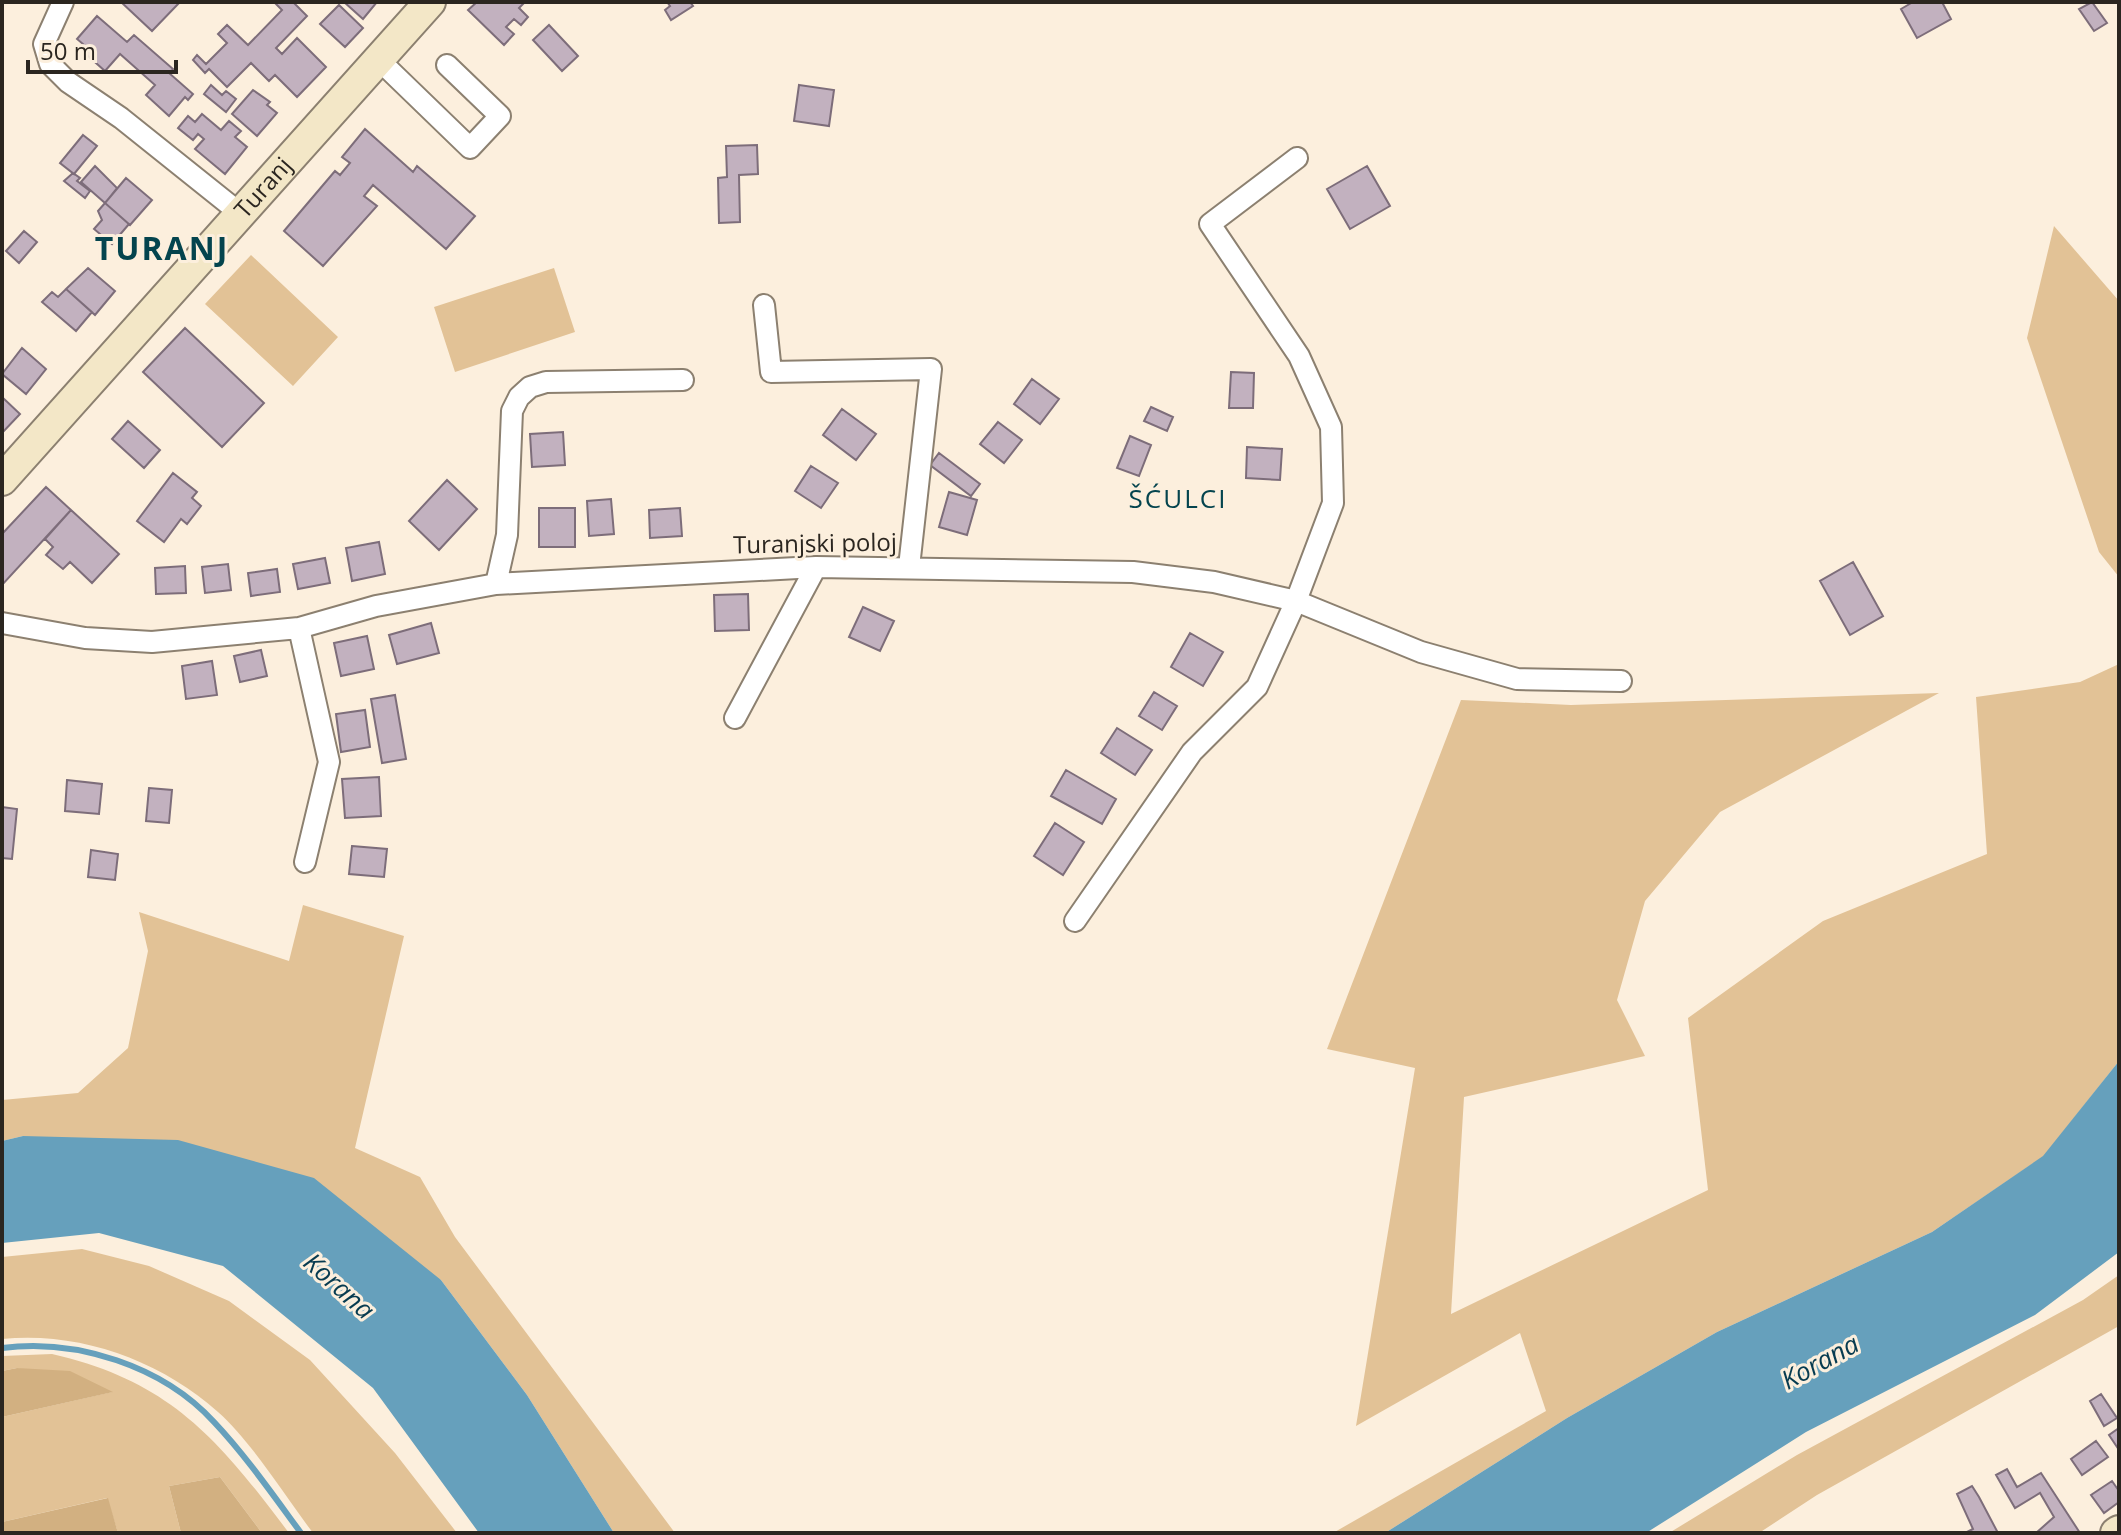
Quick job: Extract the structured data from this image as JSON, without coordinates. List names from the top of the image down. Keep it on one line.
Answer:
{"streets":{"main road":["Turanj"],"street":["Turanjski poloj"]},"districts":["TURANJ","ŠĆULCI"],"water":["Korana"],"scale_bar":"50 m"}
